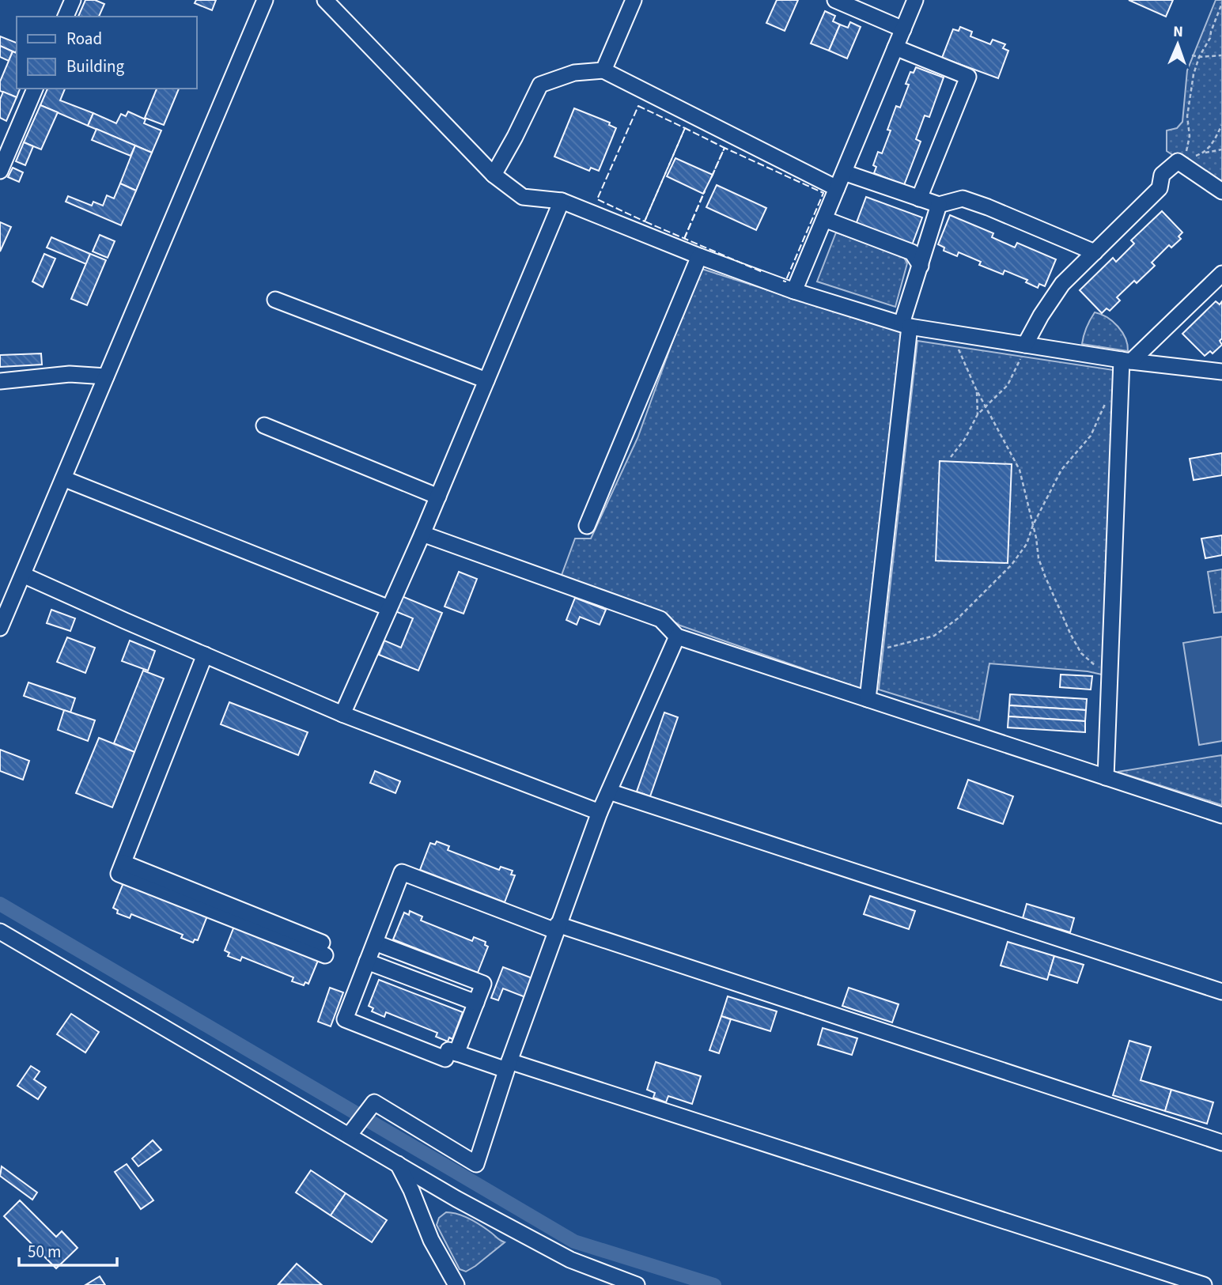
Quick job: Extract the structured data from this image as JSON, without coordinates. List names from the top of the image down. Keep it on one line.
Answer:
{"legend":["Road","Building"],"scale_bar":"50 m","north":"top"}
